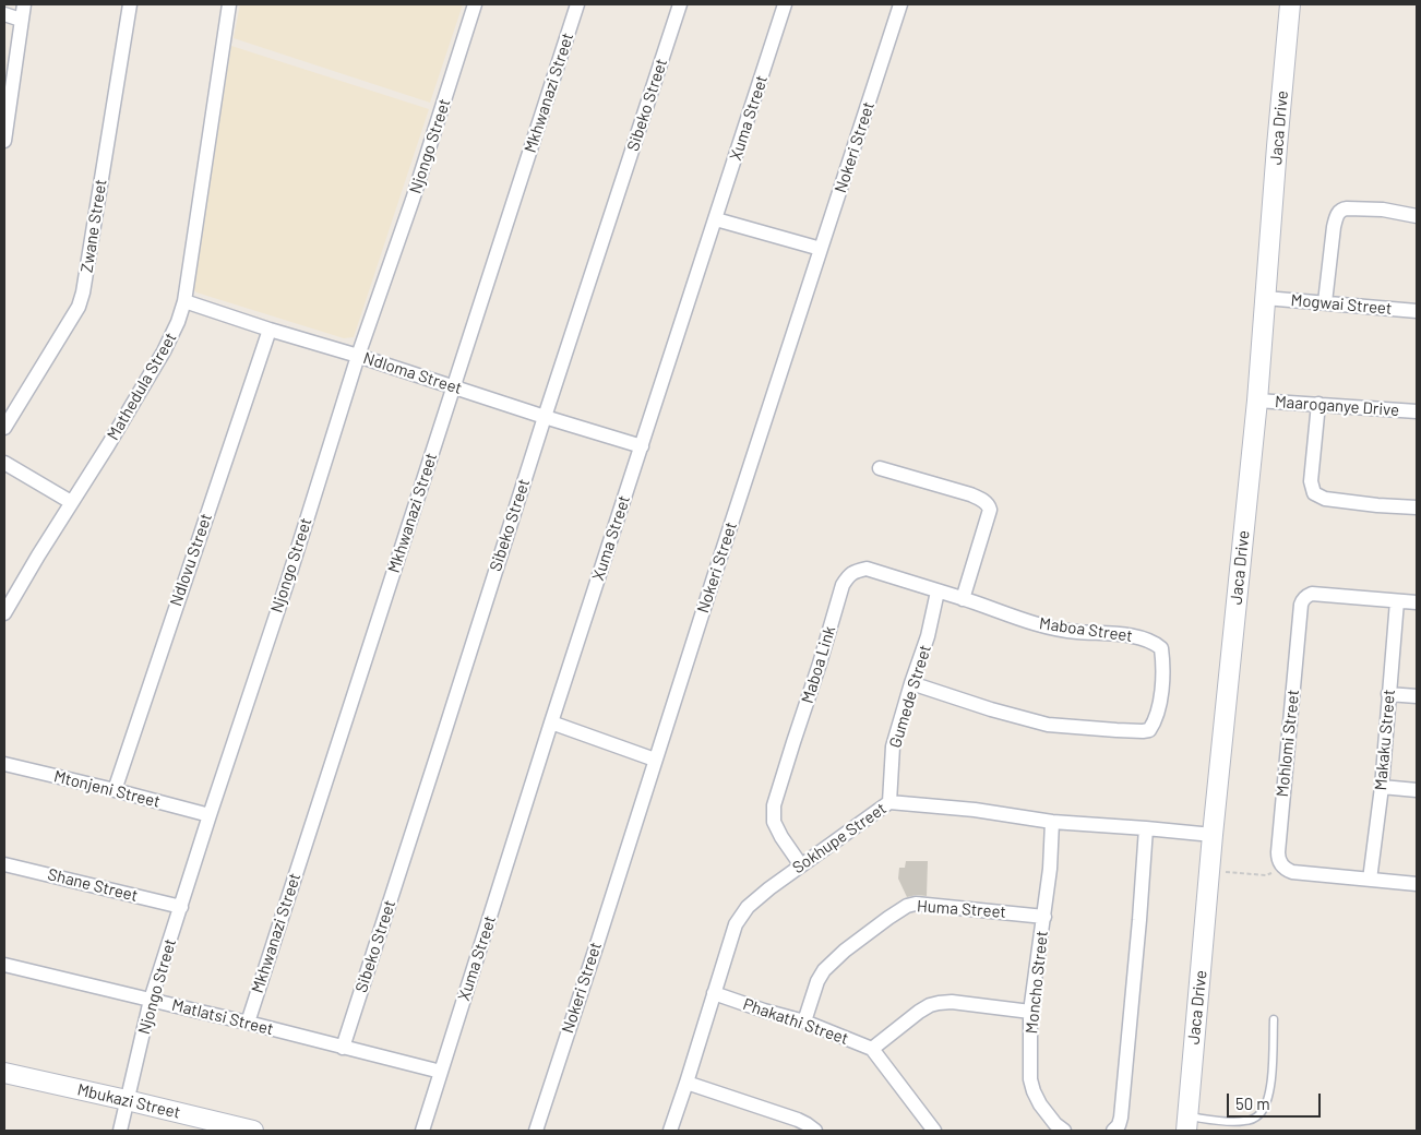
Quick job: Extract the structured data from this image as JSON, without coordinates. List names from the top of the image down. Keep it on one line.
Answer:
{"streets":{"street":["Mkhwanazi Street","Sibeko Street","Xuma Street","Jaca Drive","Njongo Street","Nokeri Street","Zwane Street","Mogwai Street","Ndloma Street","Mathedula Street","Maaroganye Drive","Ndlovu Street","Maboa Street","Maboa Link","Gumede Street","Makaku Street","Mohlomi Street","Mtonjeni Street","Sokhupe Street","Shane Street","Huma Street","Moncho Street","Matlatsi Street","Phakathi Street","Mbukazi Street"]},"crossings":[["Mkhwanazi Street","Ndloma Street"],["Mkhwanazi Street","Matlatsi Street"],["Sibeko Street","Ndloma Street"],["Sibeko Street","Matlatsi Street"],["Xuma Street","Ndloma Street"],["Xuma Street","Matlatsi Street"],["Jaca Drive","Mogwai Street"],["Jaca Drive","Maaroganye Drive"],["Jaca Drive","Sokhupe Street"],["Njongo Street","Ndloma Street"],["Njongo Street","Mtonjeni Street"],["Njongo Street","Shane Street"],["Njongo Street","Matlatsi Street"],["Njongo Street","Mbukazi Street"],["Ndloma Street","Mathedula Street"],["Ndloma Street","Ndlovu Street"],["Ndlovu Street","Mtonjeni Street"],["Maboa Street","Maboa Link"],["Maboa Street","Gumede Street"],["Maboa Link","Gumede Street"],["Maboa Link","Sokhupe Street"],["Gumede Street","Sokhupe Street"],["Makaku Street","Mohlomi Street"],["Sokhupe Street","Moncho Street"],["Sokhupe Street","Phakathi Street"],["Huma Street","Moncho Street"],["Huma Street","Phakathi Street"]],"scale_bar":"50 m"}
